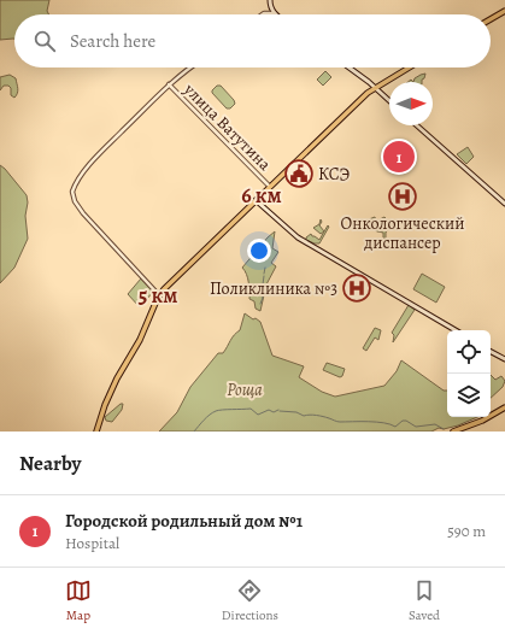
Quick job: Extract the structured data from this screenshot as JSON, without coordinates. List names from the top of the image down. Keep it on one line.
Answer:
{"streets":{"street":["улица Ватутина"]},"districts":["6 км","5 км"],"parks":["Роща"],"places":{"public building":["КСЭ"],"hospital":["Онкологический диспансер","Поликлиника №3"]},"north":"right","page":{"search":"Search here","pins":"1","heading":"Nearby","list":[{"mark":"1","name":"Городской родильный дом №1","note":"Hospital","value":"590 m"}],"nav":["Map","Directions","Saved"]}}
